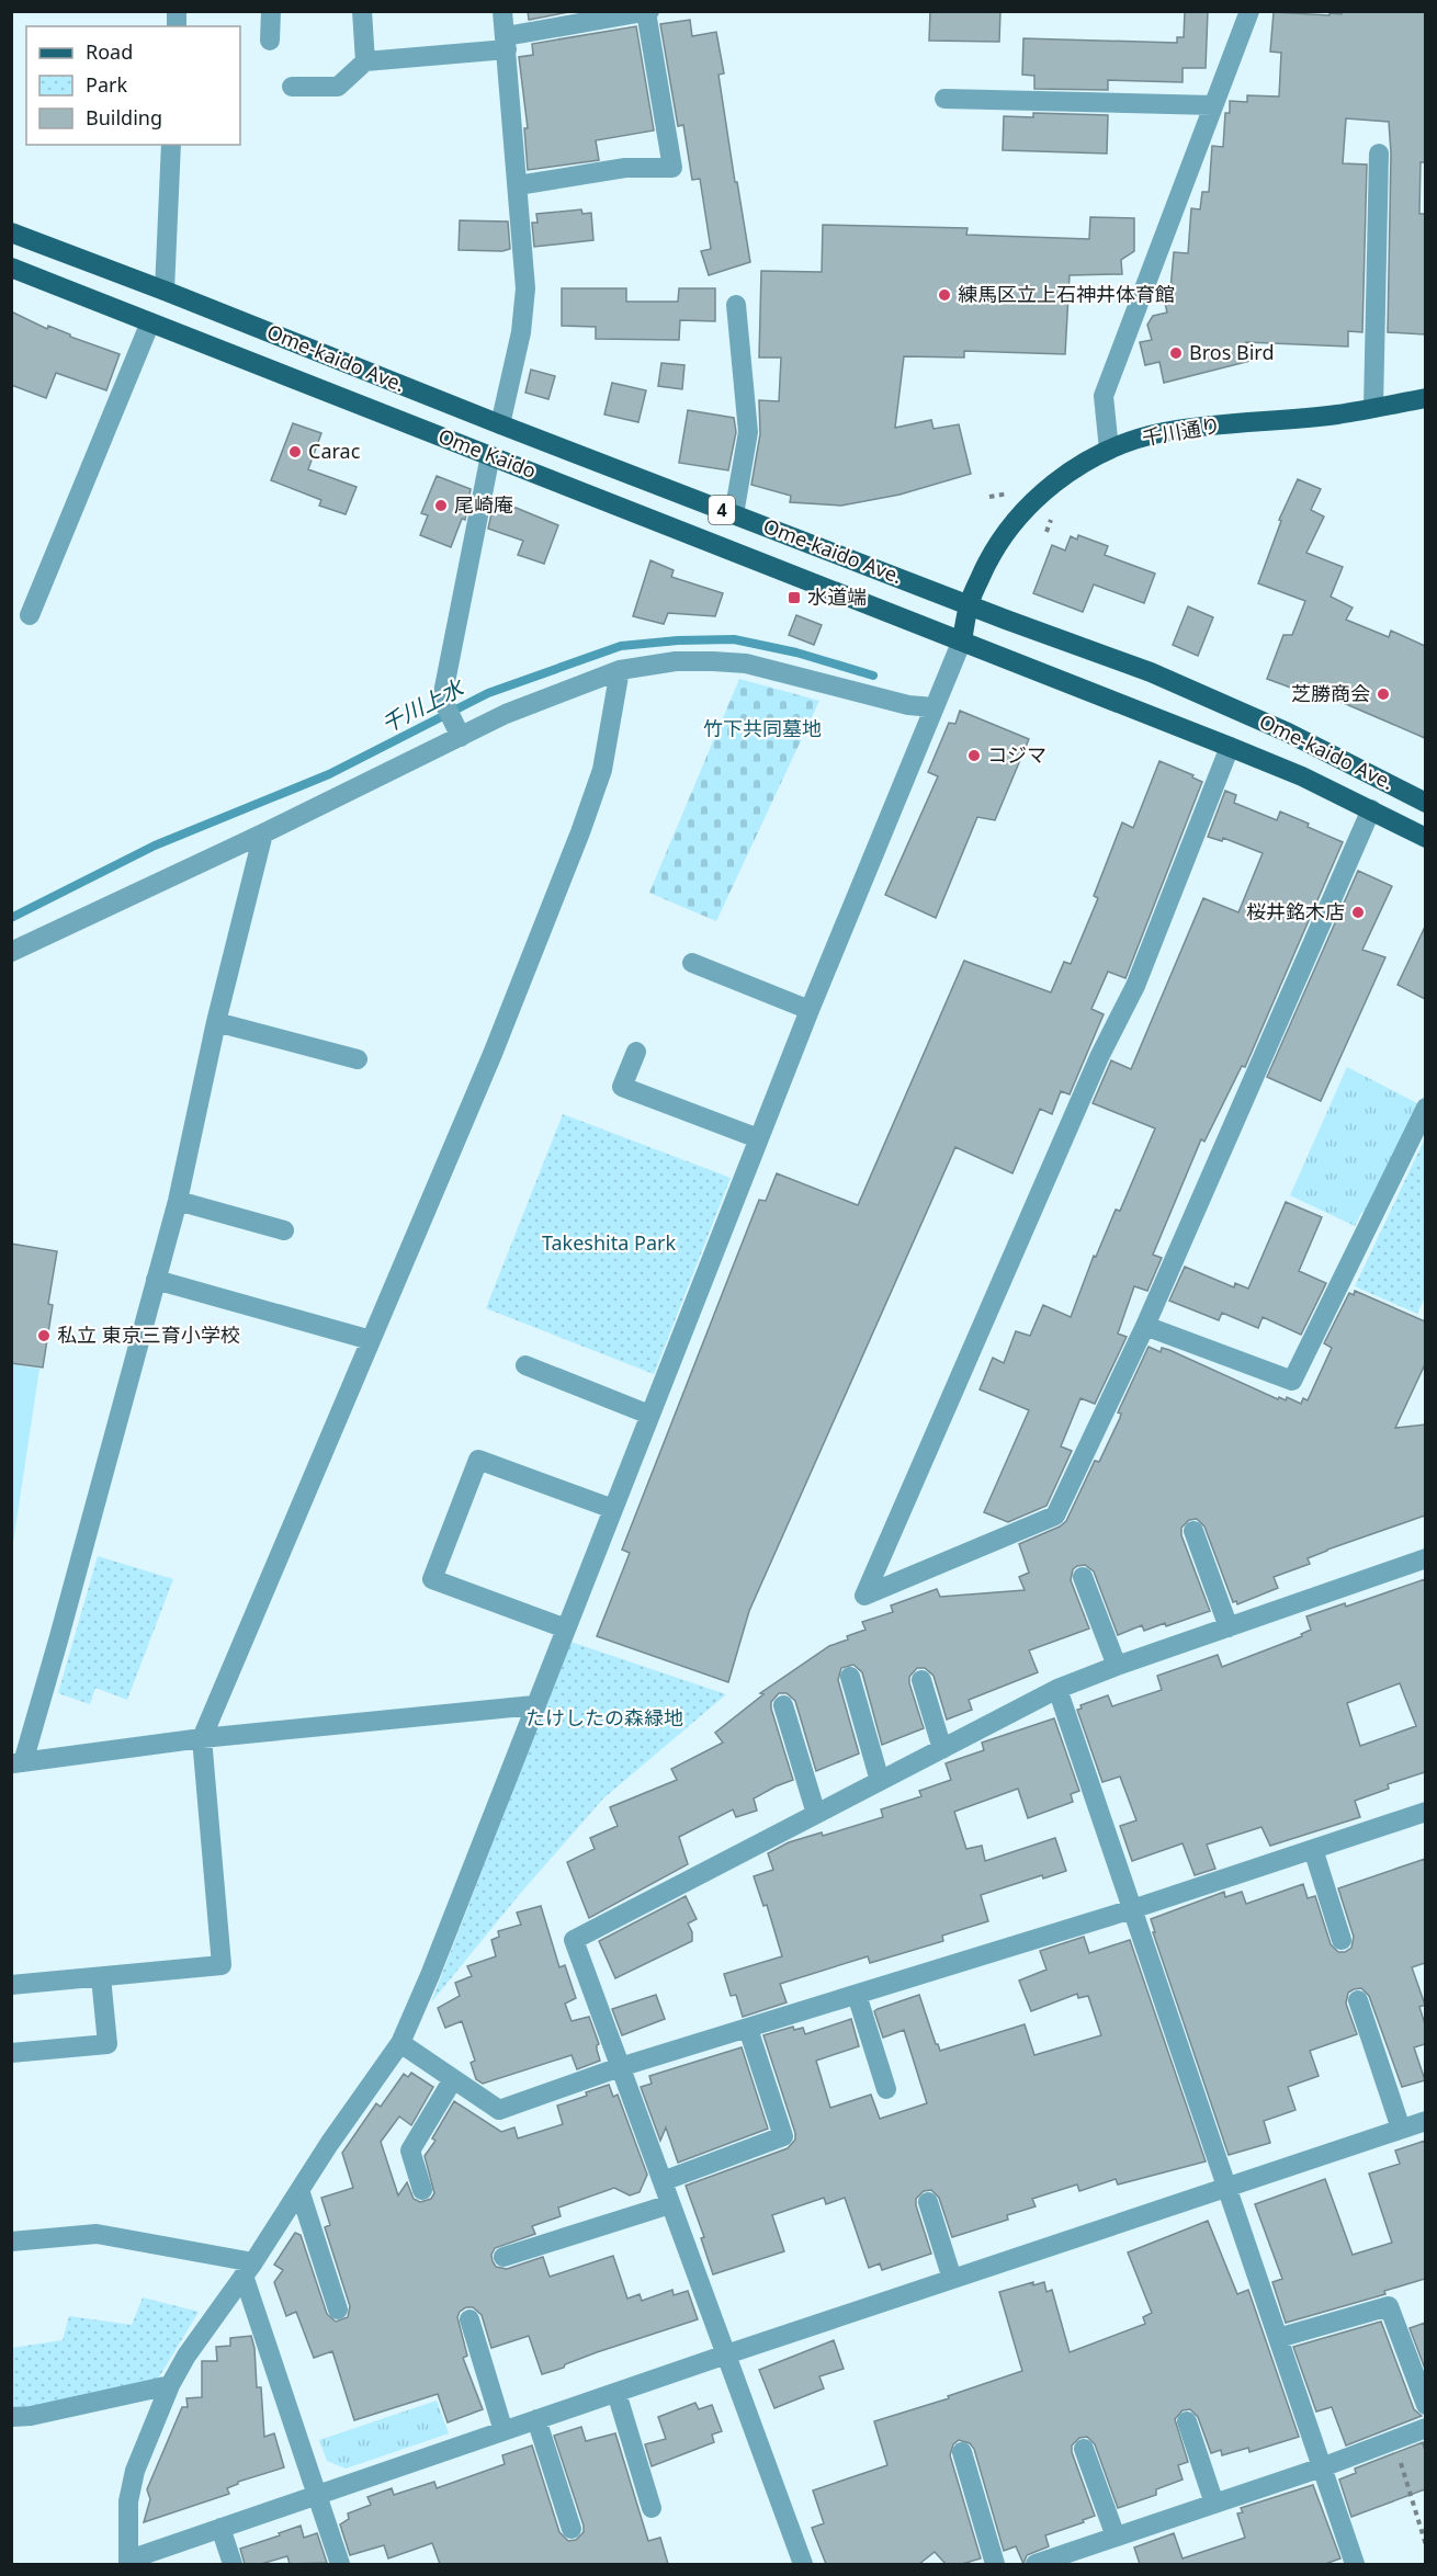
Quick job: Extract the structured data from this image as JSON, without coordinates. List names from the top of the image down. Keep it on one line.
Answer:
{"streets":{"main road":["Ome-kaido Ave.","千川通り","Ome Kaido","4"]},"crossings":[["Ome-kaido Ave.","千川通り"],["Ome-kaido Ave.","Ome Kaido"],["千川通り","Ome Kaido"]],"water":["千川上水"],"parks":["竹下共同墓地","Takeshita Park","たけしたの森緑地"],"places":{"other":["練馬区立上石神井体育館","Bros Bird","Carac","尾崎庵","芝勝商会","コジマ","桜井銘木店","私立 東京三育小学校"],"transit":["水道端"]},"legend":["Road","Park","Building"]}
